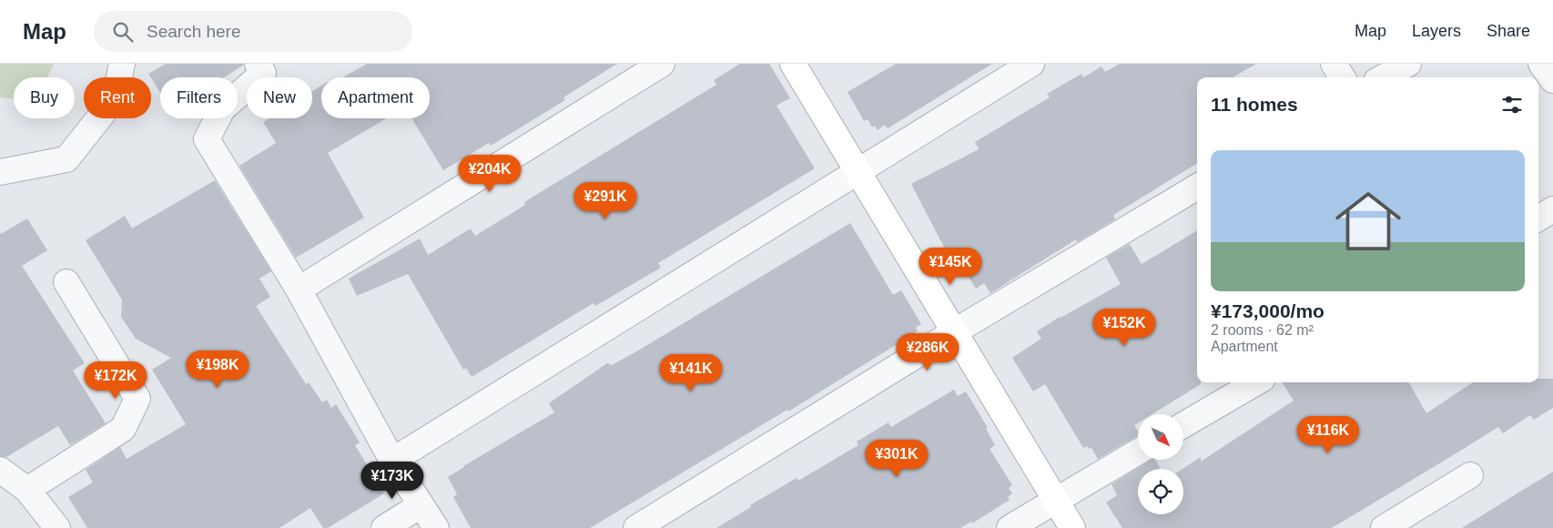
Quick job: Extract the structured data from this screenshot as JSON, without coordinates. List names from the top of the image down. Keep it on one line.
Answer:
{"north":"bottom right","page":{"header":"Map","search":"Search here","nav":["Map","Layers","Share"],"chip":["Buy","Rent","Filters","New","Apartment"],"heading":"11 homes","list":[{"name":"¥173,000/mo","note":"2 rooms · 62 m² · Apartment"}],"price":["¥204K","¥291K","¥145K","¥152K","¥286K","¥198K","¥141K","¥172K","¥116K","¥301K","¥173K"]}}
